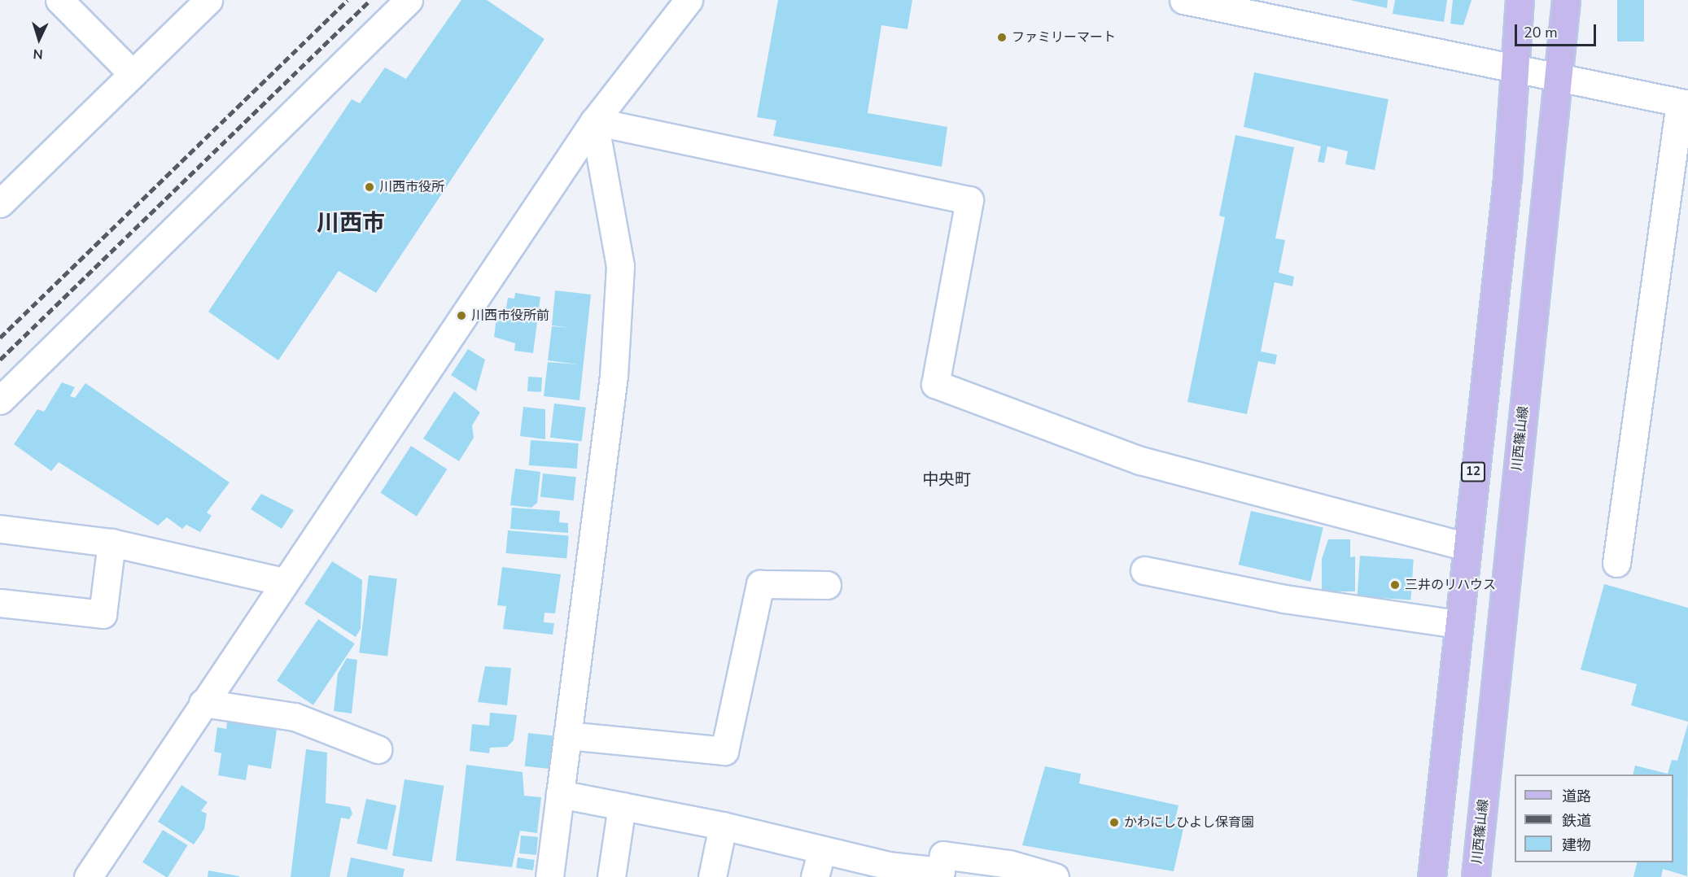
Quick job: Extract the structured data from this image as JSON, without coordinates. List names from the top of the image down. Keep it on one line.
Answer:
{"streets":{"main road":["川西篠山線","12"]},"districts":["川西市","中央町"],"places":["ファミリーマート","川西市役所","川西市役所前","三井のリハウス","かわにしひよし保育園"],"legend":["道路","鉄道","建物"],"scale_bar":"20 m","north":"bottom"}
